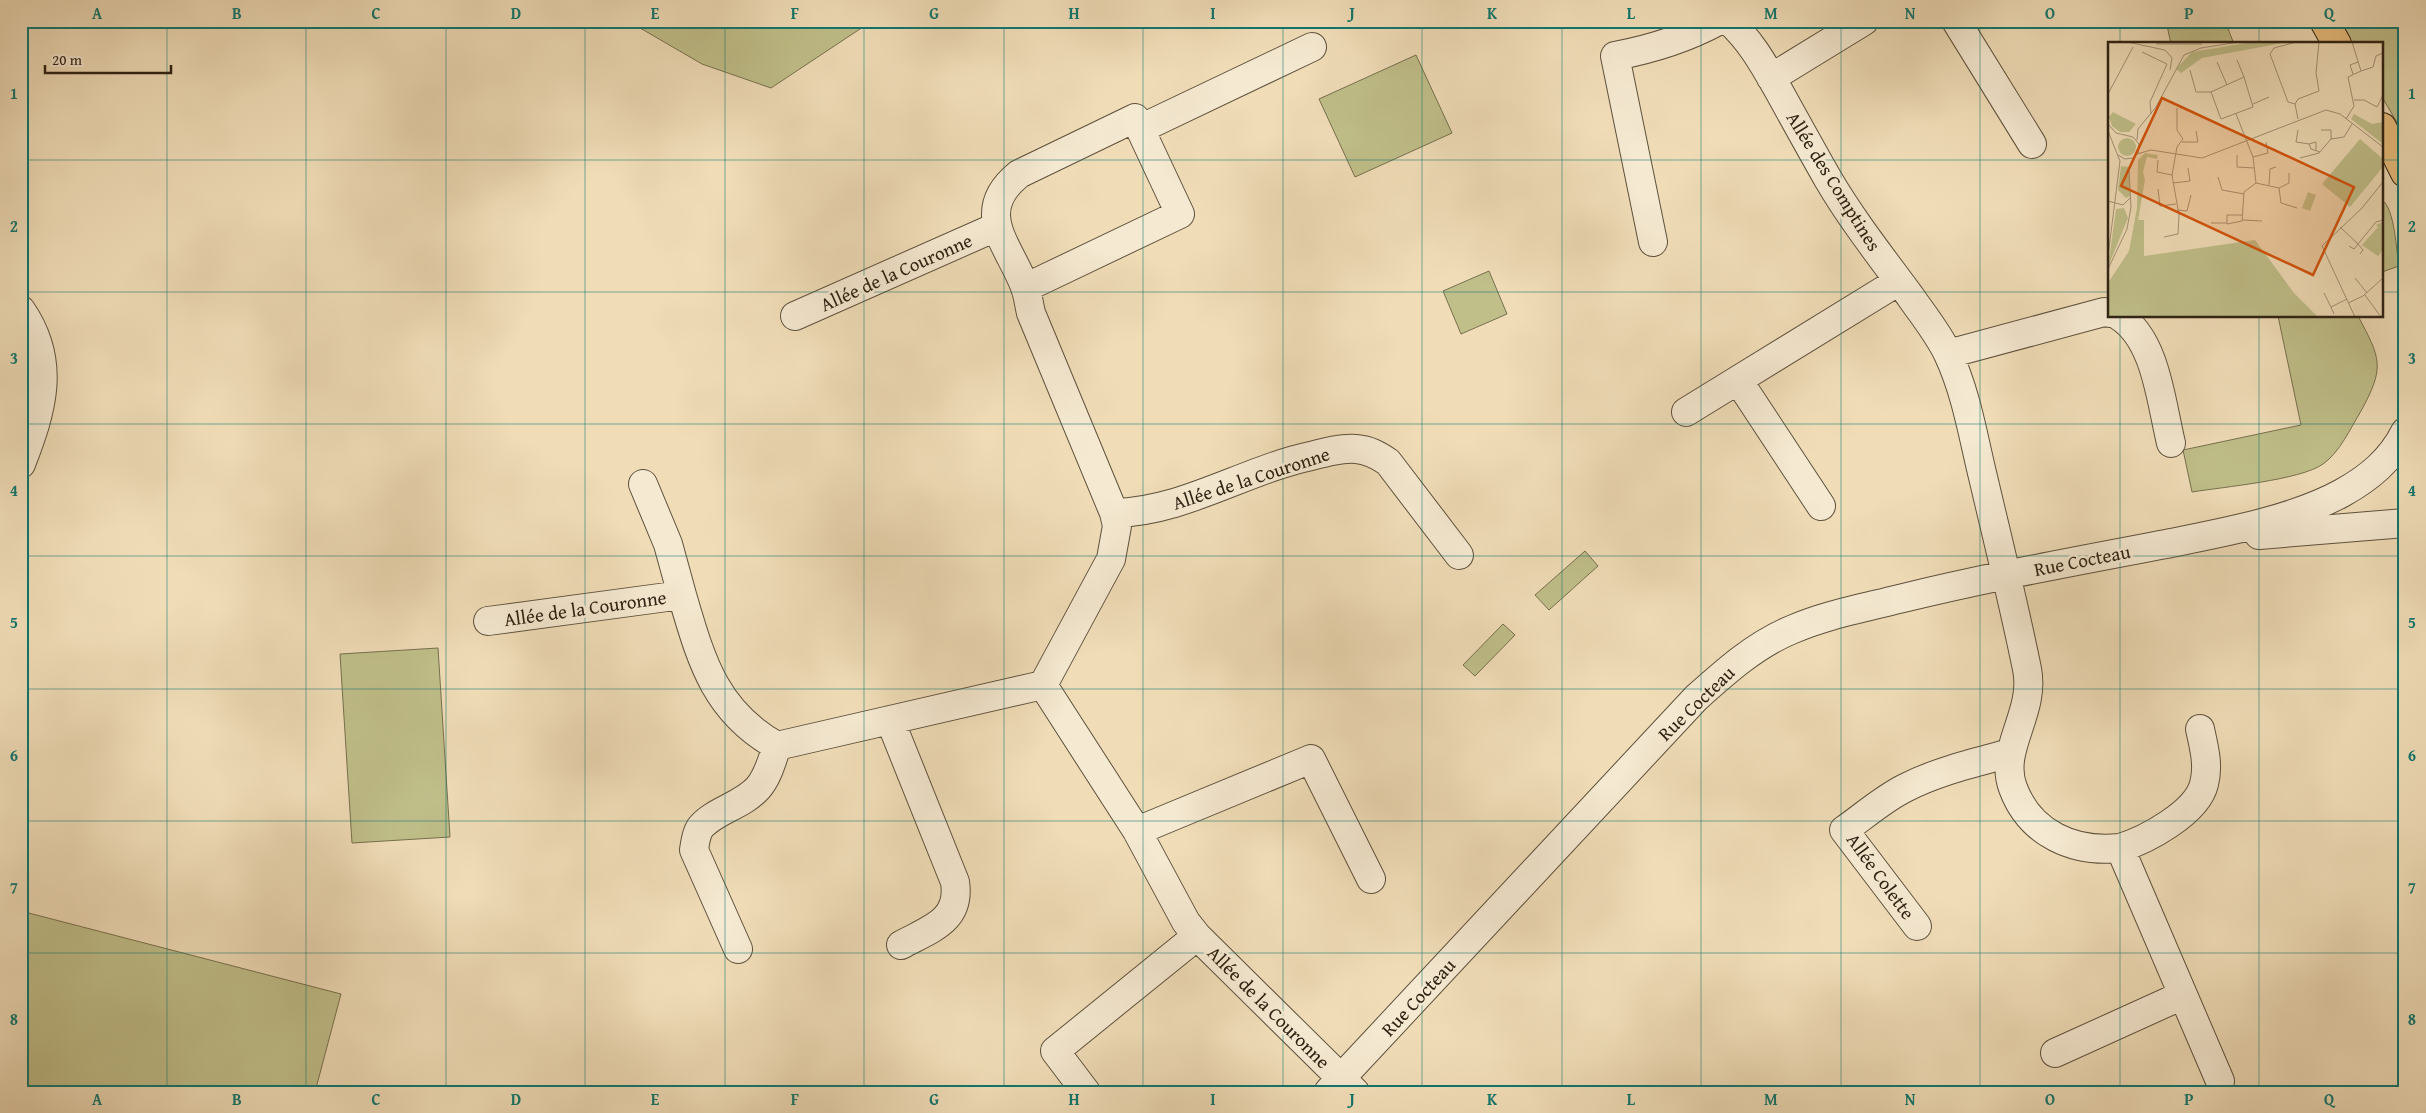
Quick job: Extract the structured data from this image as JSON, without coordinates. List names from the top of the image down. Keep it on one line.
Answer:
{"streets":{"street":["Allée des Comptines","Allée de la Couronne","Rue Cocteau","Allée Colette"]},"crossings":[["Allée des Comptines","Rue Cocteau"],["Allée de la Couronne","Rue Cocteau"]],"scale_bar":"20 m","grid":{"columns":["A","B","C","D","E","F","G","H","I","J","K","L","M","N","O","P","Q"],"rows":["1","2","3","4","5","6","7","8"]}}
